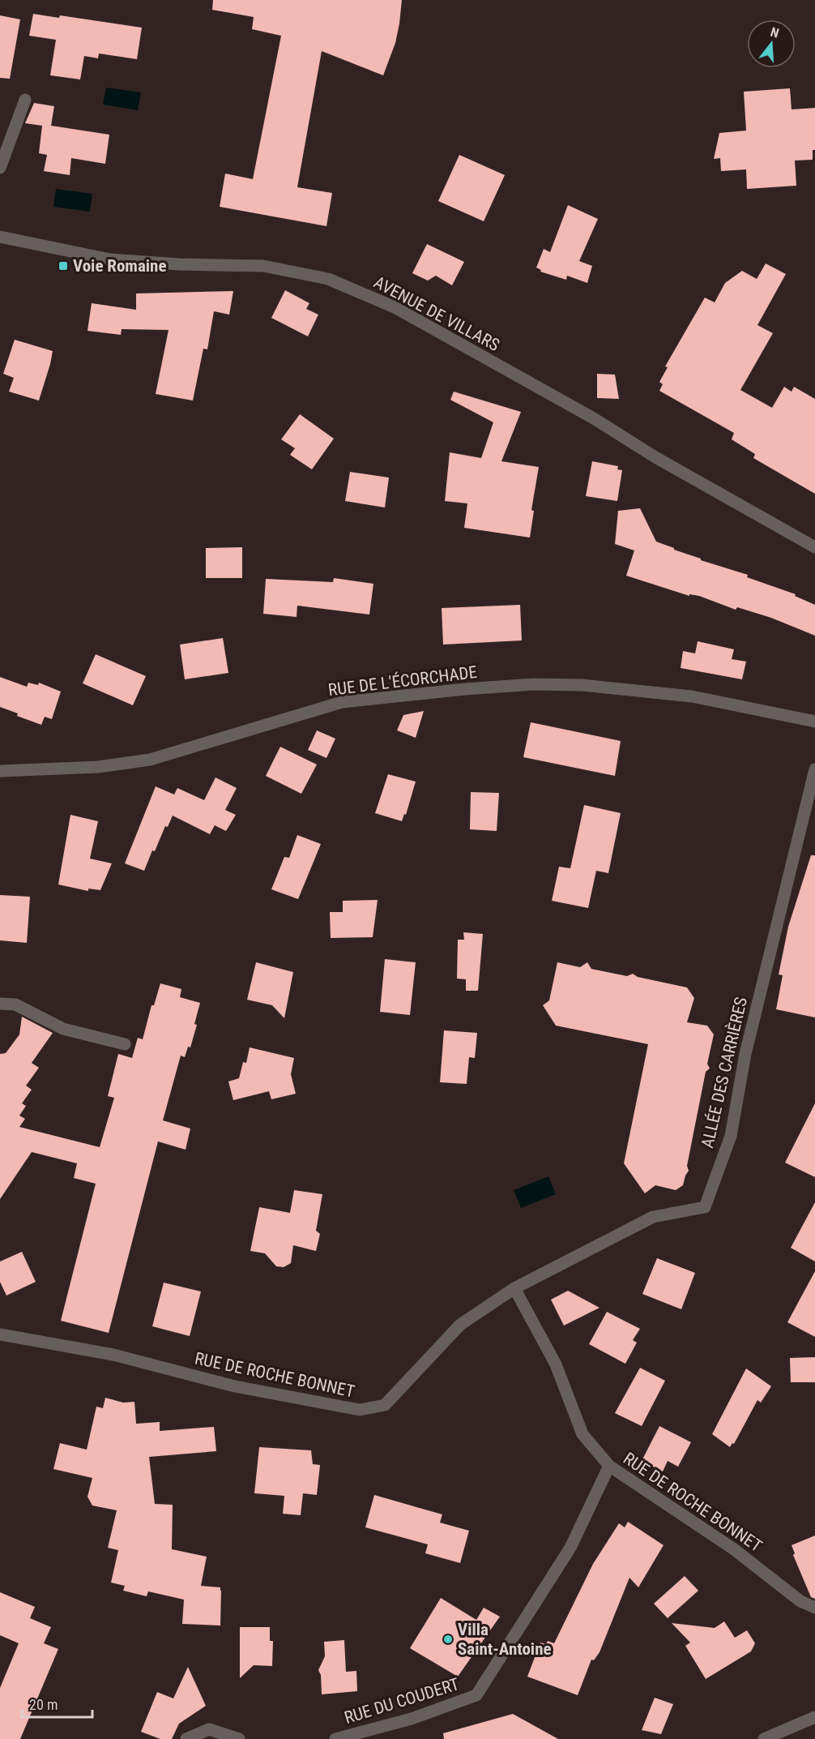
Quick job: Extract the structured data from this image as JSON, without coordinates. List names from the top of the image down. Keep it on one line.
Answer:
{"streets":{"street":["AVENUE DE VILLARS","RUE DE L'ÉCORCHADE","ALLÉE DES CARRIÈRES","RUE DE ROCHE BONNET","RUE DU COUDERT"]},"crossings":[["ALLÉE DES CARRIÈRES","RUE DE ROCHE BONNET"],["RUE DE ROCHE BONNET","RUE DU COUDERT"]],"places":{"transit":["Voie Romaine"],"other":["Villa Saint-Antoine"]},"scale_bar":"20 m","north":"top"}
